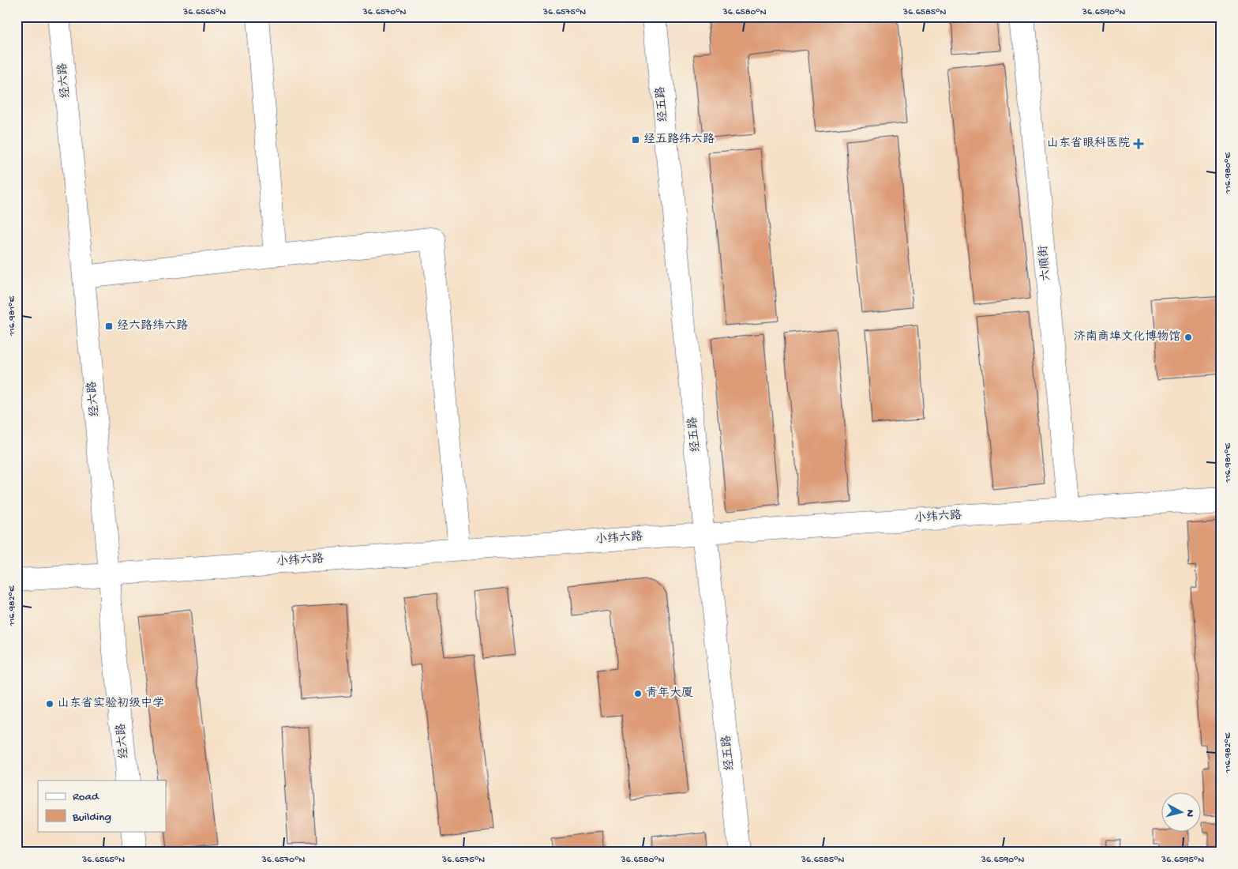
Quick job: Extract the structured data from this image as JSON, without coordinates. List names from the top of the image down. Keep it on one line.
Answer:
{"streets":{"street":["经六路","经五路","六顺街","小纬六路"]},"crossings":[["经六路","小纬六路"],["经五路","小纬六路"],["六顺街","小纬六路"]],"places":{"transit":["经五路纬六路","经六路纬六路"],"health":["山东省眼科医院"],"other":["济南商埠文化博物馆","青年大厦","山东省实验初级中学"]},"legend":["Road","Building"],"north":"right","coordinates":["36.6565°N","36.6570°N","36.6575°N","36.6580°N","36.6585°N","36.6590°N","116.980°E","116.981°E","116.982°E","36.6595°N"]}
